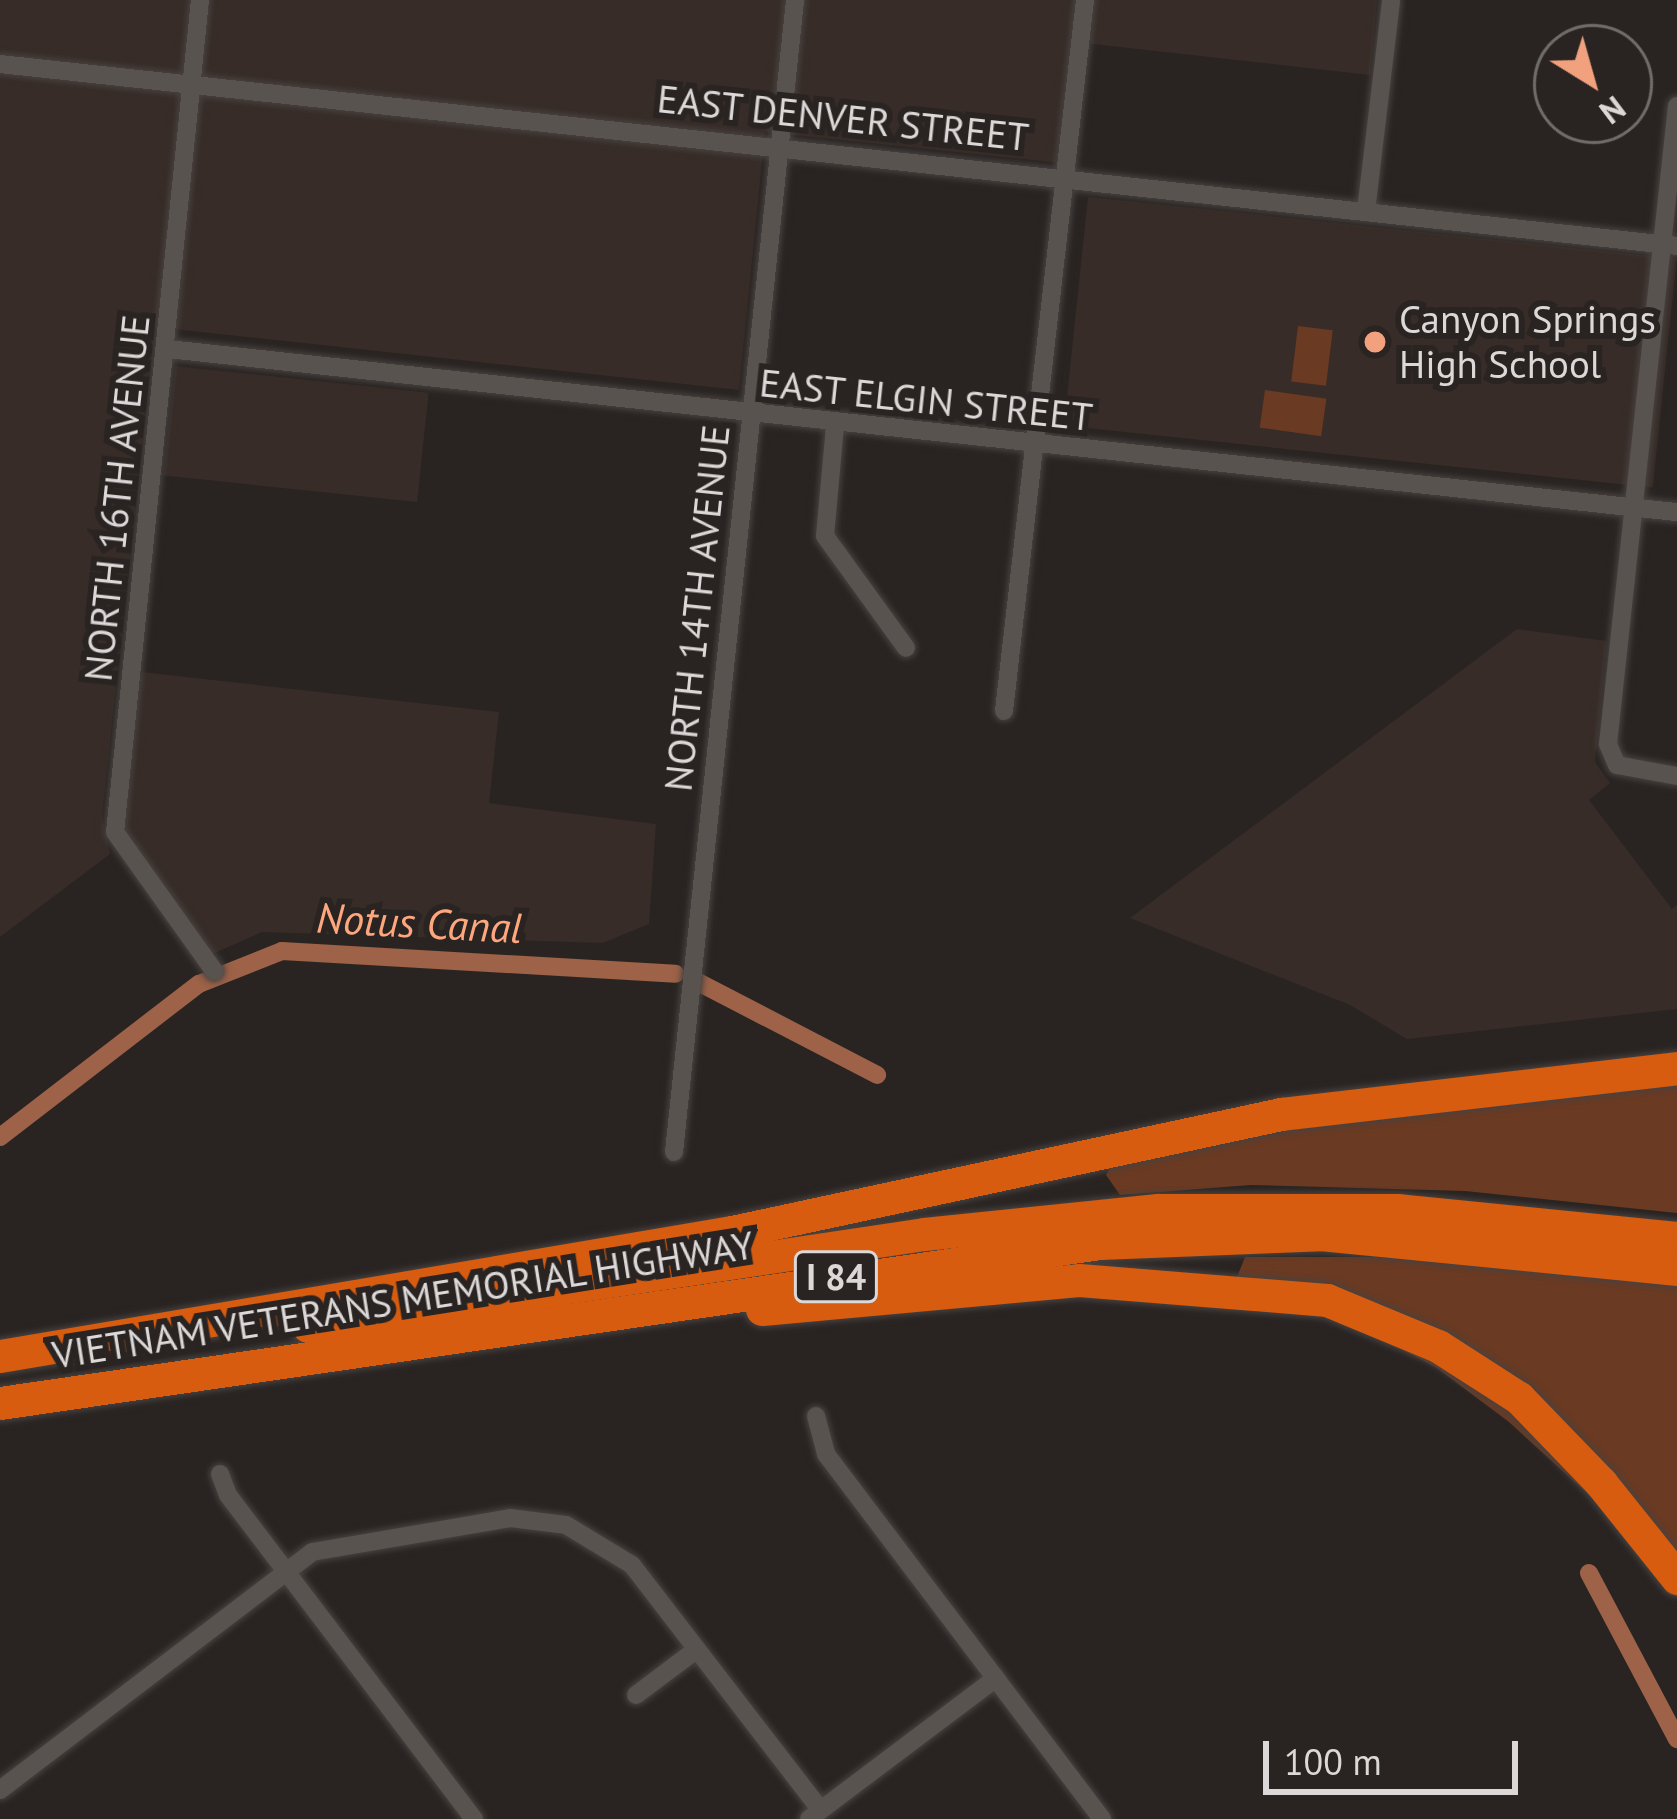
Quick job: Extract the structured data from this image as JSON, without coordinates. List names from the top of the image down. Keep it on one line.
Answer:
{"streets":{"highway":["I 84","VIETNAM VETERANS MEMORIAL HIGHWAY"],"street":["EAST DENVER STREET","EAST ELGIN STREET","NORTH 16TH AVENUE","NORTH 14TH AVENUE"]},"crossings":[["EAST DENVER STREET","NORTH 16TH AVENUE"],["EAST DENVER STREET","NORTH 14TH AVENUE"],["EAST ELGIN STREET","NORTH 16TH AVENUE"],["EAST ELGIN STREET","NORTH 14TH AVENUE"]],"water":["Notus Canal"],"places":["Canyon Springs High School"],"scale_bar":"100 m","north":"bottom right"}
